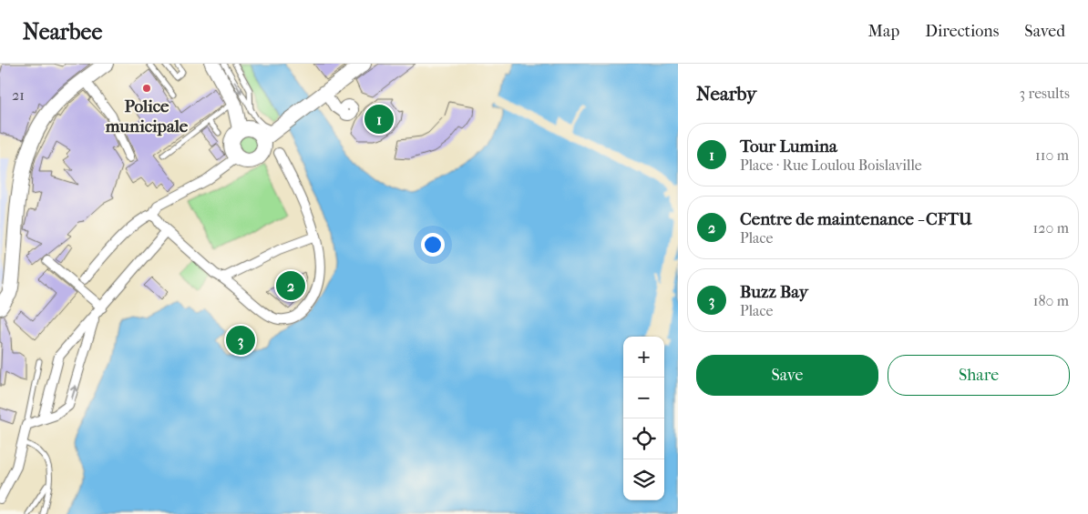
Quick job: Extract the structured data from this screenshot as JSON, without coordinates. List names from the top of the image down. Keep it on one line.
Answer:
{"places":["Police municipale"],"house_numbers":["21"],"page":{"header":"Nearbee","nav":["Map","Directions","Saved"],"heading":["Nearby","3 results"],"pins":["1","2","3"],"list":[{"mark":"1","name":"Tour Lumina","note":"Place · Rue Loulou Boislaville","value":"110 m"},{"mark":"2","name":"Centre de maintenance - CFTU","note":"Place","value":"120 m"},{"mark":"3","name":"Buzz Bay","note":"Place","value":"180 m"}],"map_buttons":["+","−"],"buttons":["Save","Share"]}}
